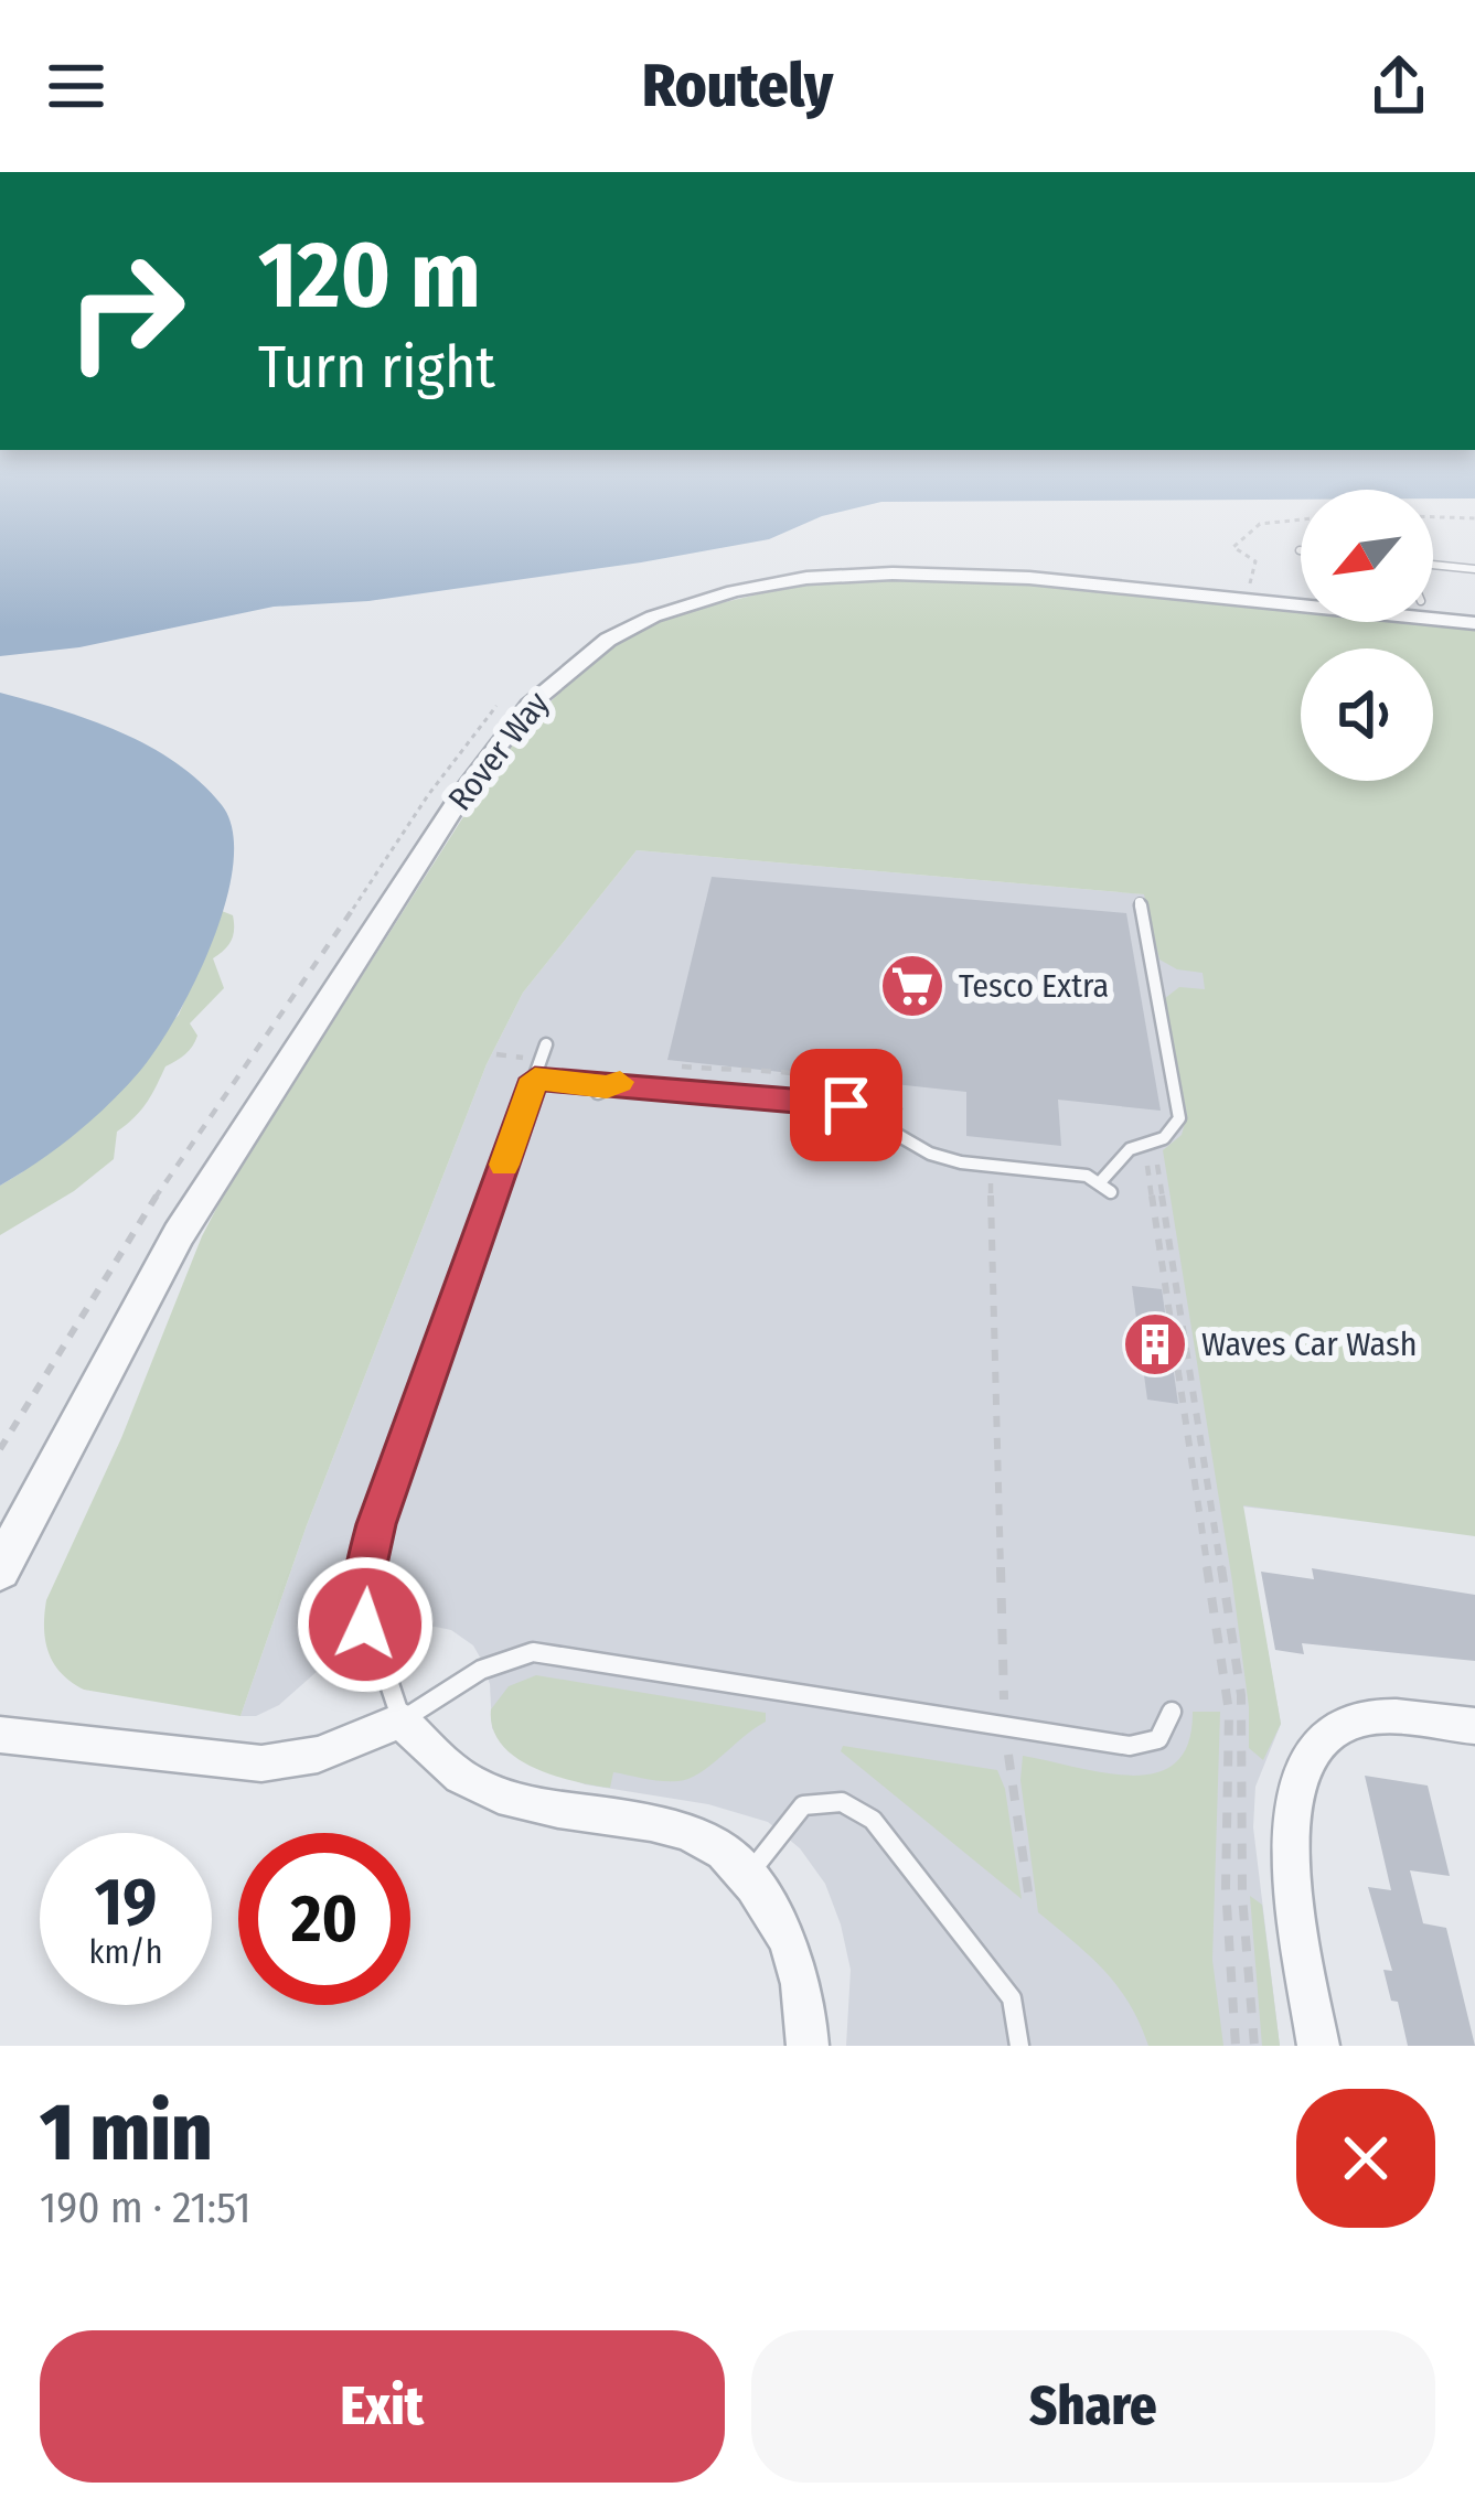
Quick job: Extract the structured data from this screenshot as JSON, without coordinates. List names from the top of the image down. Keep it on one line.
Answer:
{"streets":{"street":["Rover Way"]},"places":{"supermarket":["Tesco Extra"],"building":["Waves Car Wash"]},"north":"bottom left","page":{"header":"Routely","turn":["120 m","Turn right"],"speed":"19 km/h","limit":"20","heading":["1 min","190 m · 21:51"],"buttons":["Exit","Share"]}}
